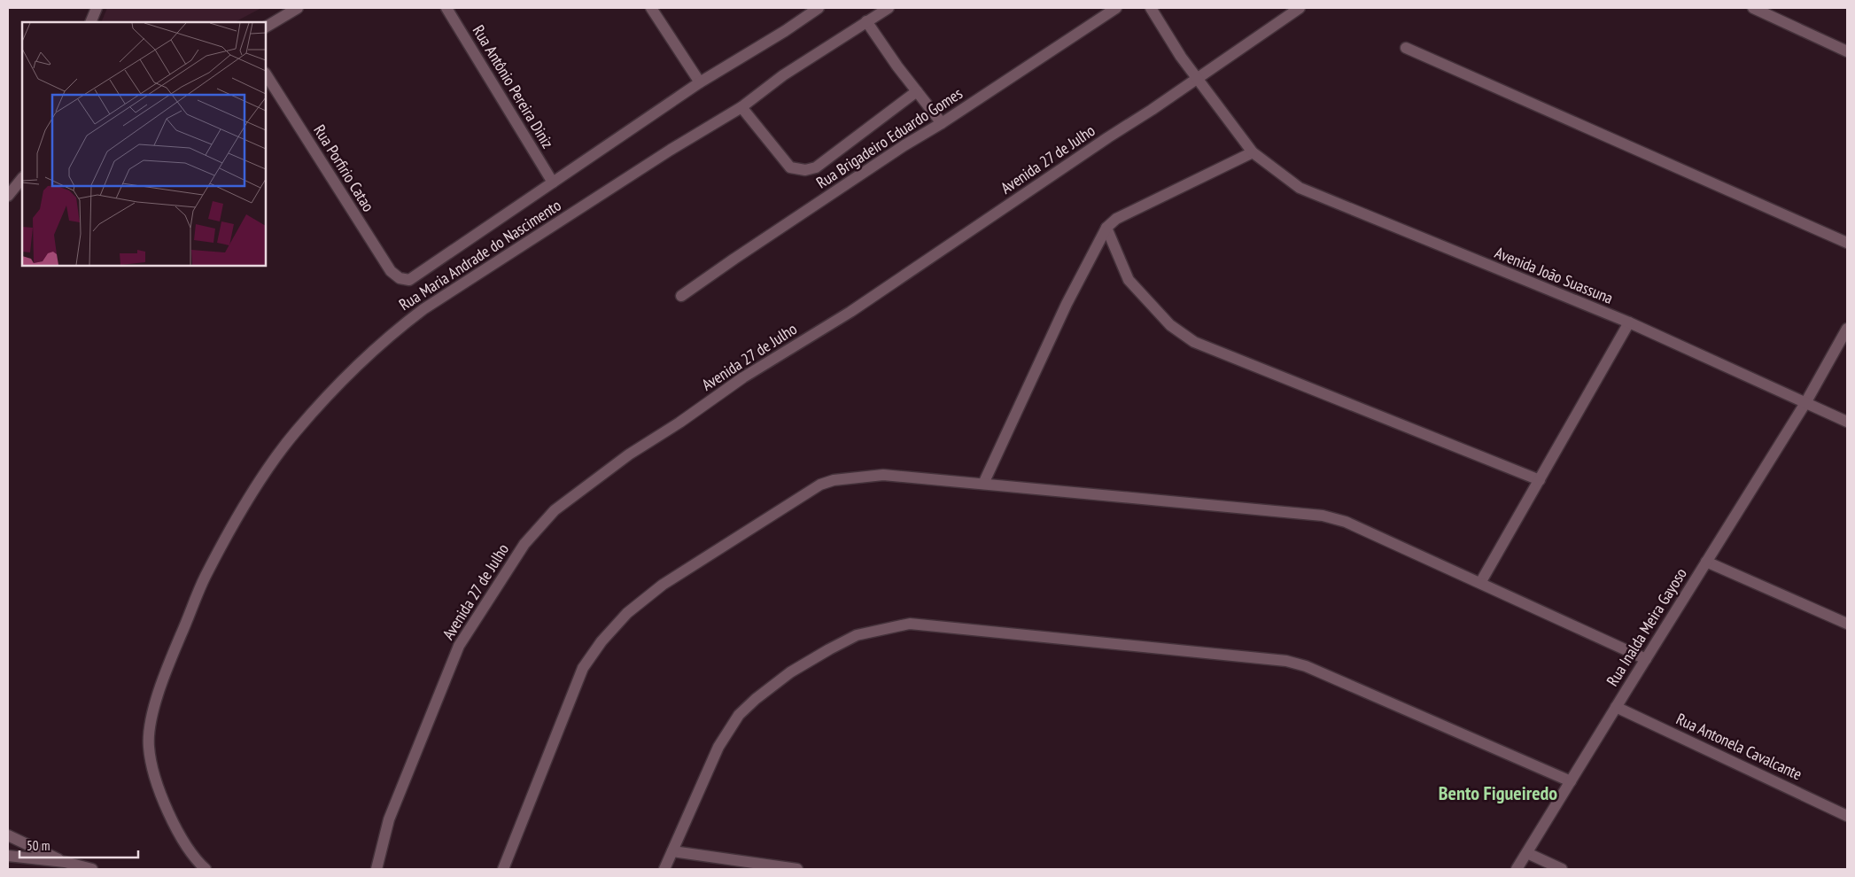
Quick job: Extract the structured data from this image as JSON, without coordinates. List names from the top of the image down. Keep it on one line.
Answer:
{"streets":{"street":["Rua Antônio Pereira Diniz","Rua Brigadeiro Eduardo Gomes","Avenida 27 de Julho","Rua Porfirio Catao","Rua Maria Andrade do Nascimento","Avenida João Suassuna","Rua Inalda Meira Gayoso","Rua Antonela Cavalcante"]},"crossings":[["Rua Antônio Pereira Diniz","Rua Maria Andrade do Nascimento"],["Avenida 27 de Julho","Avenida João Suassuna"],["Rua Porfirio Catao","Rua Maria Andrade do Nascimento"],["Avenida João Suassuna","Rua Inalda Meira Gayoso"],["Rua Inalda Meira Gayoso","Rua Antonela Cavalcante"]],"districts":["Bento Figueiredo"],"scale_bar":"50 m"}
